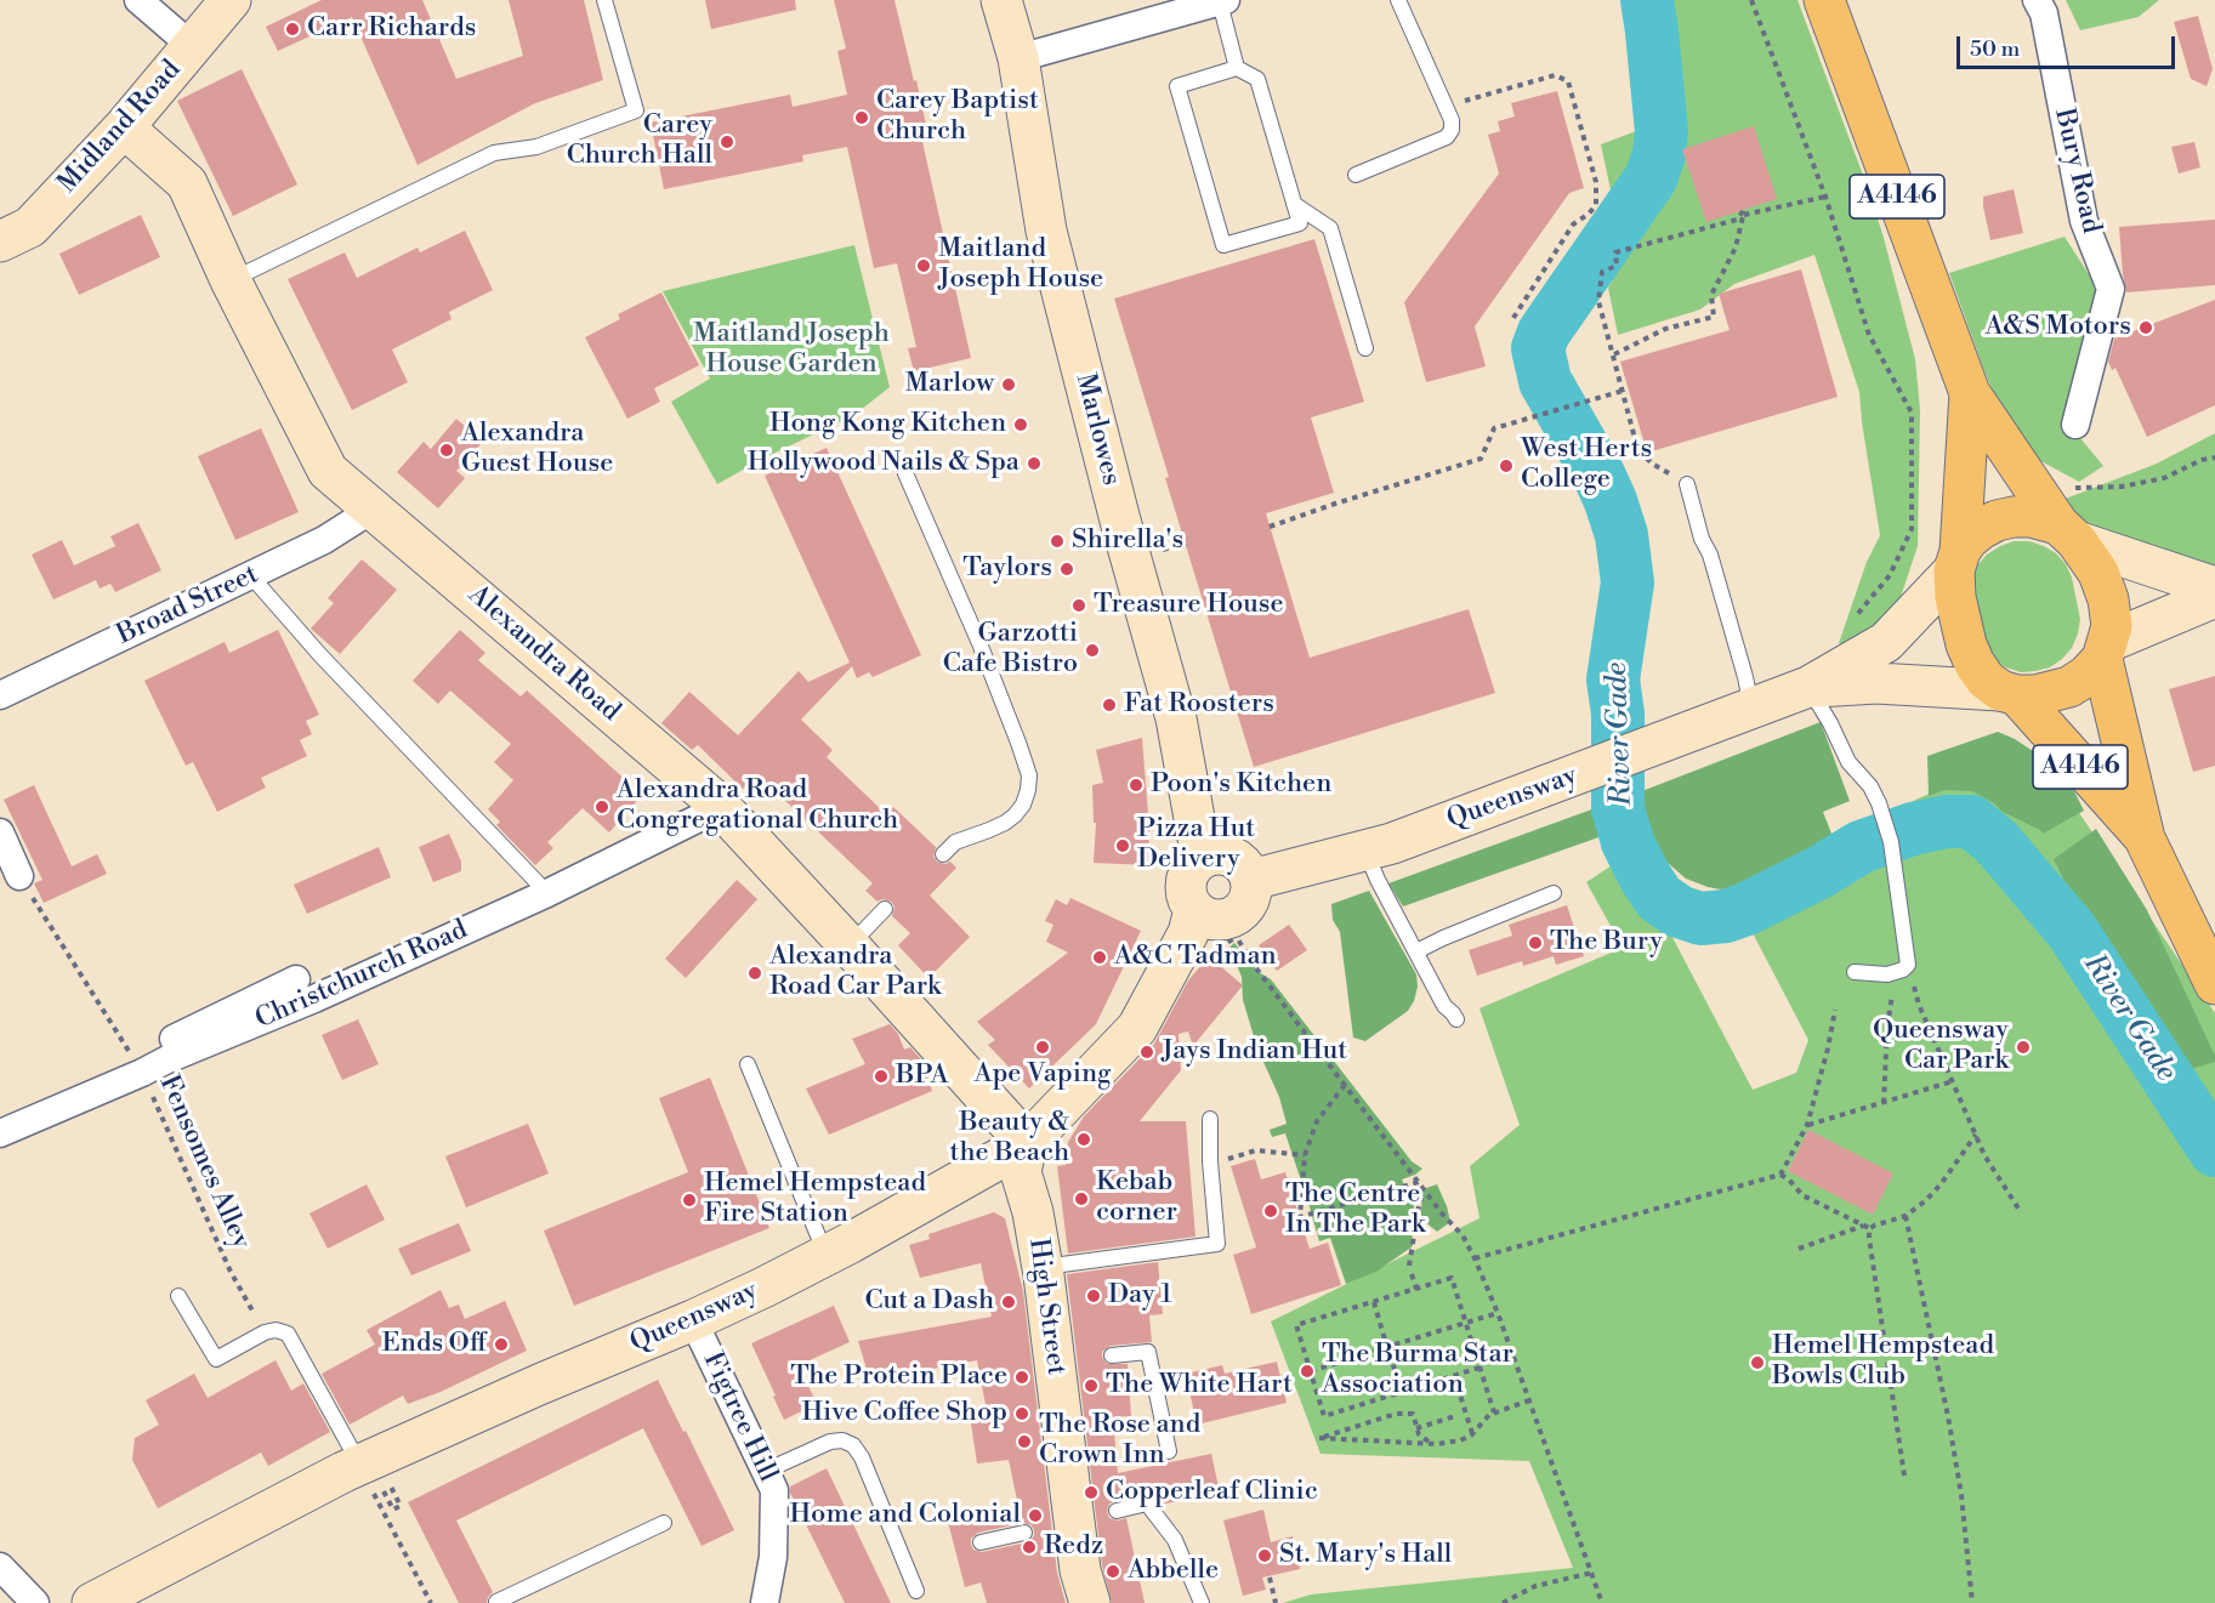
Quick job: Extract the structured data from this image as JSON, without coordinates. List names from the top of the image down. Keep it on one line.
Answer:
{"streets":{"main road":["A4146"],"street":["Midland Road","Bury Road","Marlowes","Broad Street","Alexandra Road","Queensway","Christchurch Road","High Street","Figtree Hill"],"path":["Fensomes Alley"]},"crossings":[["Midland Road","Alexandra Road"],["A4146","Queensway"],["Marlowes","Queensway"],["Broad Street","Alexandra Road"],["Alexandra Road","Queensway"],["Alexandra Road","Christchurch Road"],["Alexandra Road","High Street"],["Queensway","High Street"],["Queensway","Figtree Hill"],["Christchurch Road","Fensomes Alley"]],"water":["River Gade"],"parks":["Maitland Joseph House Garden"],"places":["Carr Richards","Carey Baptist Church","Carey Church Hall","Maitland Joseph House","A&S Motors","Marlow","Hong Kong Kitchen","Alexandra Guest House","Hollywood Nails & Spa","West Herts College","Shirella's","Taylors","Treasure House","Garzotti Cafe Bistro","Fat Roosters","Poon's Kitchen","Alexandra Road Congregational Church","Pizza Hut Delivery","The Bury","A&C Tadman","Alexandra Road Car Park","Ape Vaping","Queensway Car Park","Jays Indian Hut","BPA","Beauty & the Beach","Kebab corner","Hemel Hempstead Fire Station","The Centre In The Park","Day 1","Cut a Dash","Ends Off","Hemel Hempstead Bowls Club","The Burma Star Association","The Protein Place","The White Hart","Hive Coffee Shop","The Rose and Crown Inn","Copperleaf Clinic","Home and Colonial","Redz","St. Mary's Hall","Abbelle"],"scale_bar":"50 m"}
